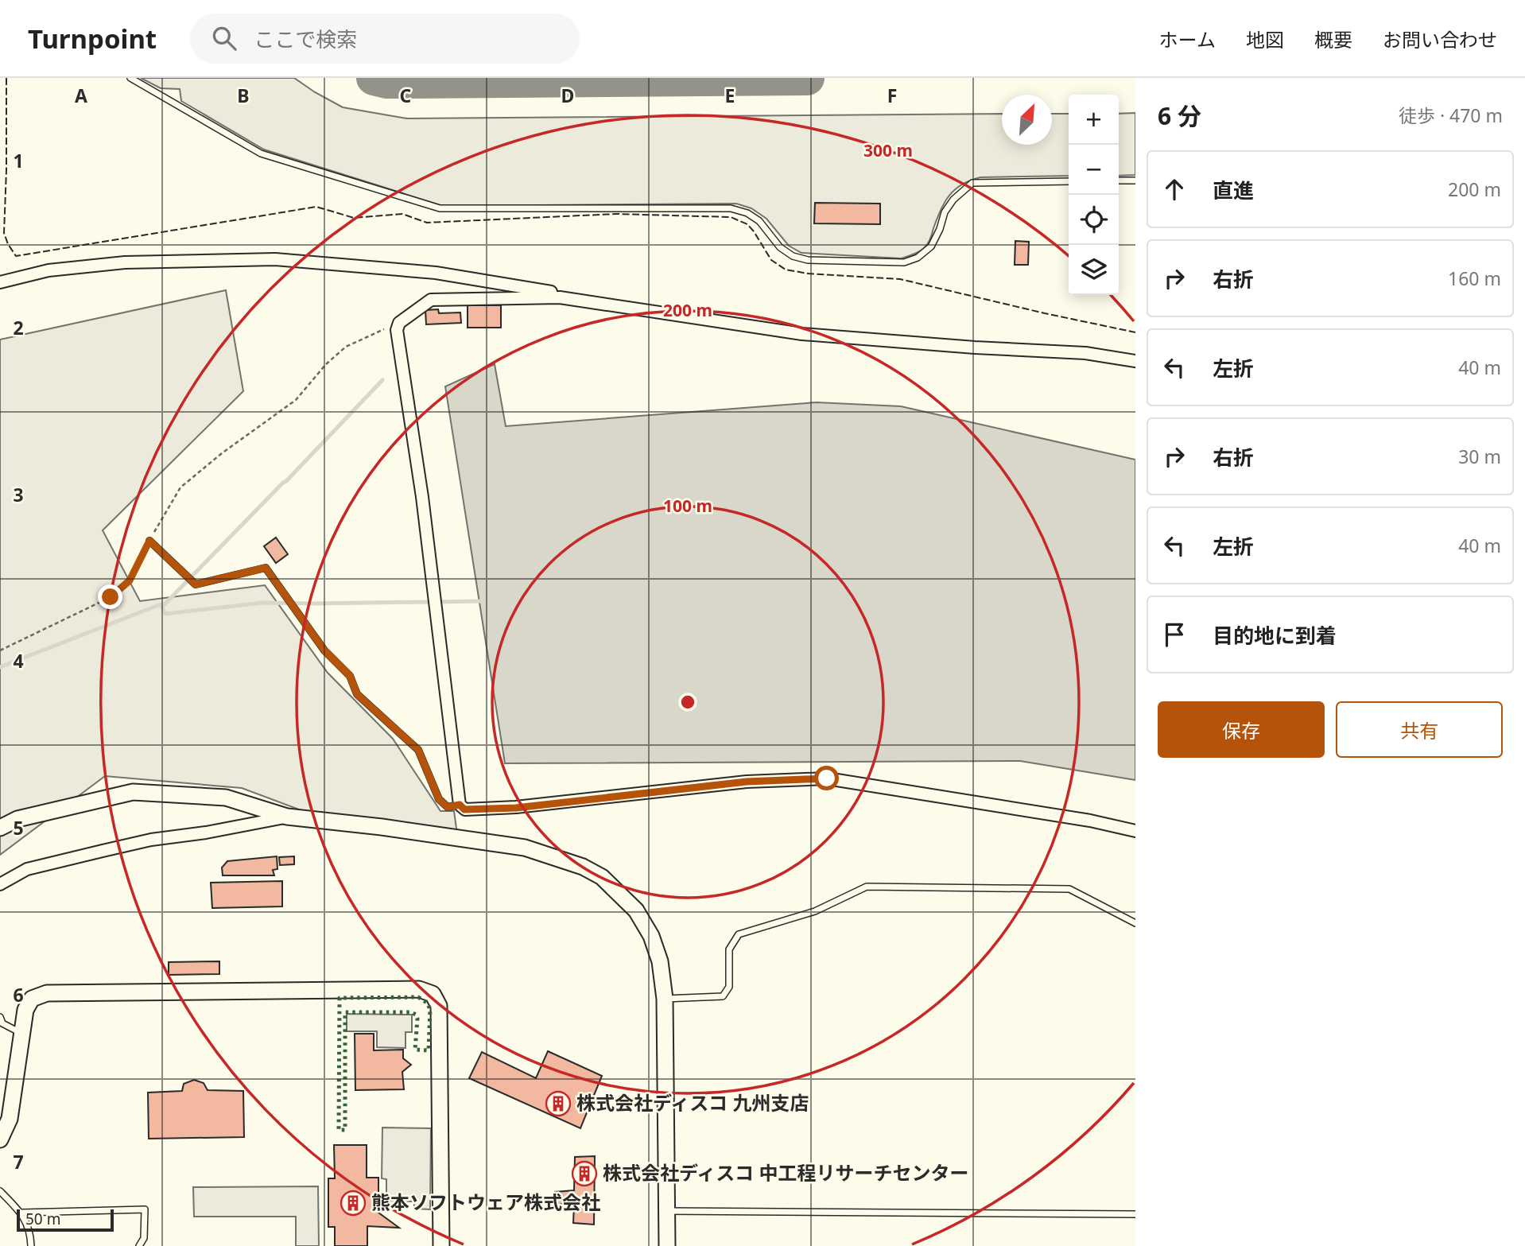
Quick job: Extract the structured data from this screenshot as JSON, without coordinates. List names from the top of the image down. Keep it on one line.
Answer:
{"places":{"building":["株式会社ディスコ 九州支店","株式会社ディスコ 中工程リサーチセンター","熊本ソフトウェア株式会社"]},"scale_bar":"50 m","north":"top right","page":{"header":"Turnpoint","search":"ここで検索","nav":["ホーム","地図","概要","お問い合わせ"],"heading":["6 分","徒歩 · 470 m"],"map_buttons":["+","−"],"list":[["直進","200 m"],["右折","160 m"],["左折","40 m"],["右折","30 m"],["左折","40 m"],"目的地に到着"],"buttons":["保存","共有"],"scale":"50 m"},"grid":{"columns":["A","B","C","D","E","F"],"rows":["1","2","3","4","5","6","7"]},"rings":["300 m","200 m","100 m"]}
